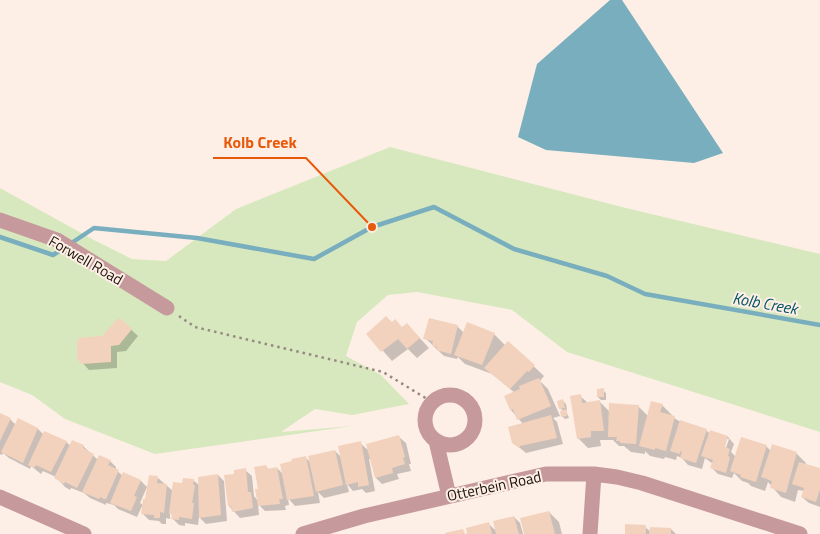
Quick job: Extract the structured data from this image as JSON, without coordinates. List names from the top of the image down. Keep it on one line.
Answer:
{"streets":{"street":["Forwell Road","Otterbein Road"]},"water":["Kolb Creek"],"places":["Kolb Creek"]}
